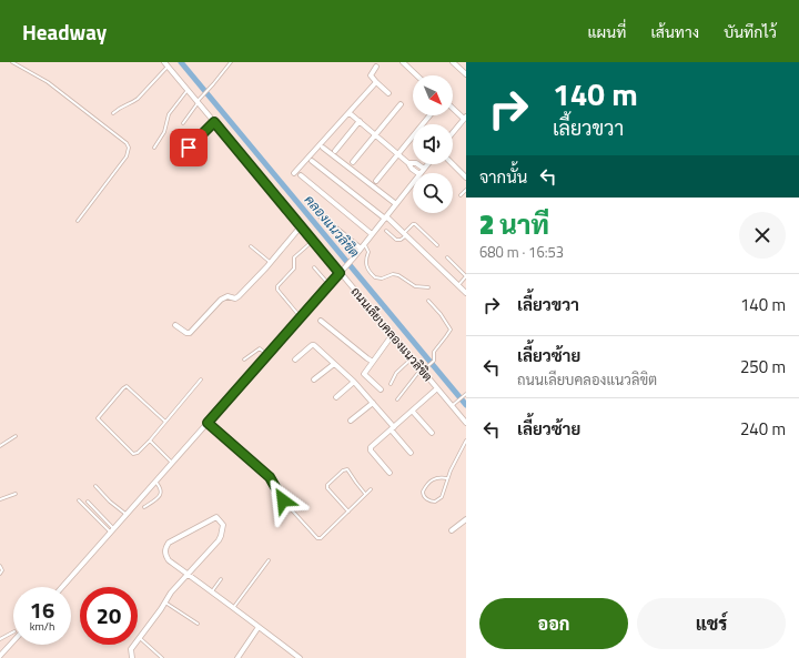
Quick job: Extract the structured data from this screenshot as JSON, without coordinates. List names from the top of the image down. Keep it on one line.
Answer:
{"streets":{"street":["ถนนเลียบคลองแนวลิขิต"]},"water":["คลองแนวลิขิต"],"north":"bottom right","page":{"header":"Headway","nav":["แผนที่","เส้นทาง","บันทึกไว้"],"turn":["140 m","เลี้ยวขวา"],"then":"จากนั้น","heading":["2 นาที","680 m · 16:53"],"list":[{"name":"เลี้ยวขวา","value":"140 m"},{"name":"เลี้ยวซ้าย","note":"ถนนเลียบคลองแนวลิขิต","value":"250 m"},{"name":"เลี้ยวซ้าย","value":"240 m"}],"speed":"16 km/h","limit":"20","buttons":["ออก","แชร์"]}}
